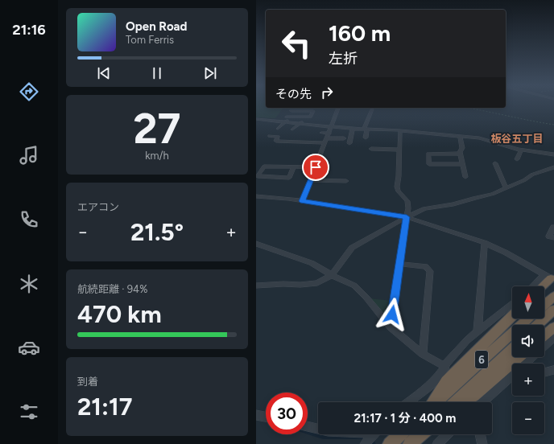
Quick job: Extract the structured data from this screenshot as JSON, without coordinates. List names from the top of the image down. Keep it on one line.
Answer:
{"streets":{"highway":["6"]},"districts":["板谷五丁目"],"north":"top","page":{"tabs":"21:16","turn":["160 m","左折"],"song":["Open Road","Tom Ferris"],"then":"その先","tile":[["27","km/h"],"エアコン",["航続距離 · 94%","470 km"],["到着","21:17"]],"heat":["−","21.5°","+"],"map_buttons":["+","−"],"limit":"30","trip":"21:17 · 1 分 · 400 m"}}
